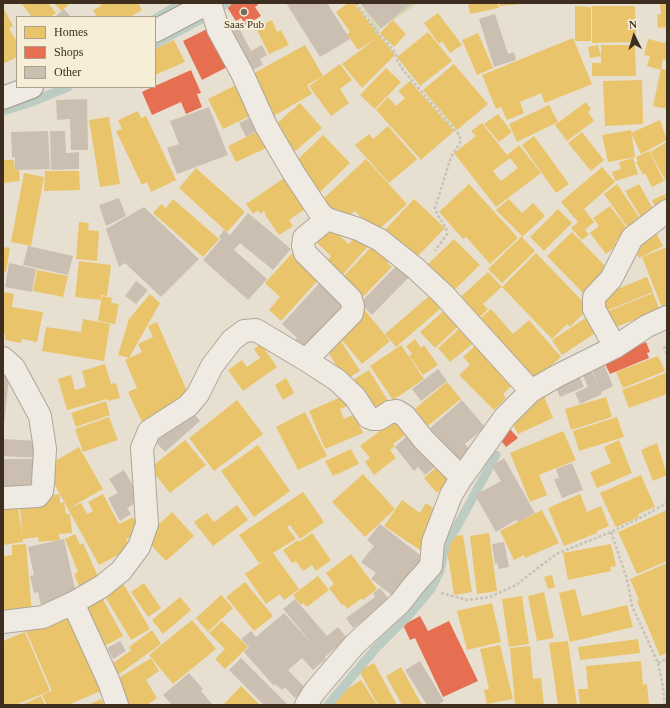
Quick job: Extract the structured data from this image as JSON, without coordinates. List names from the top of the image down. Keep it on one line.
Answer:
{"places":["Saas Pub"],"legend":["Homes","Shops","Other"],"north":"top"}
